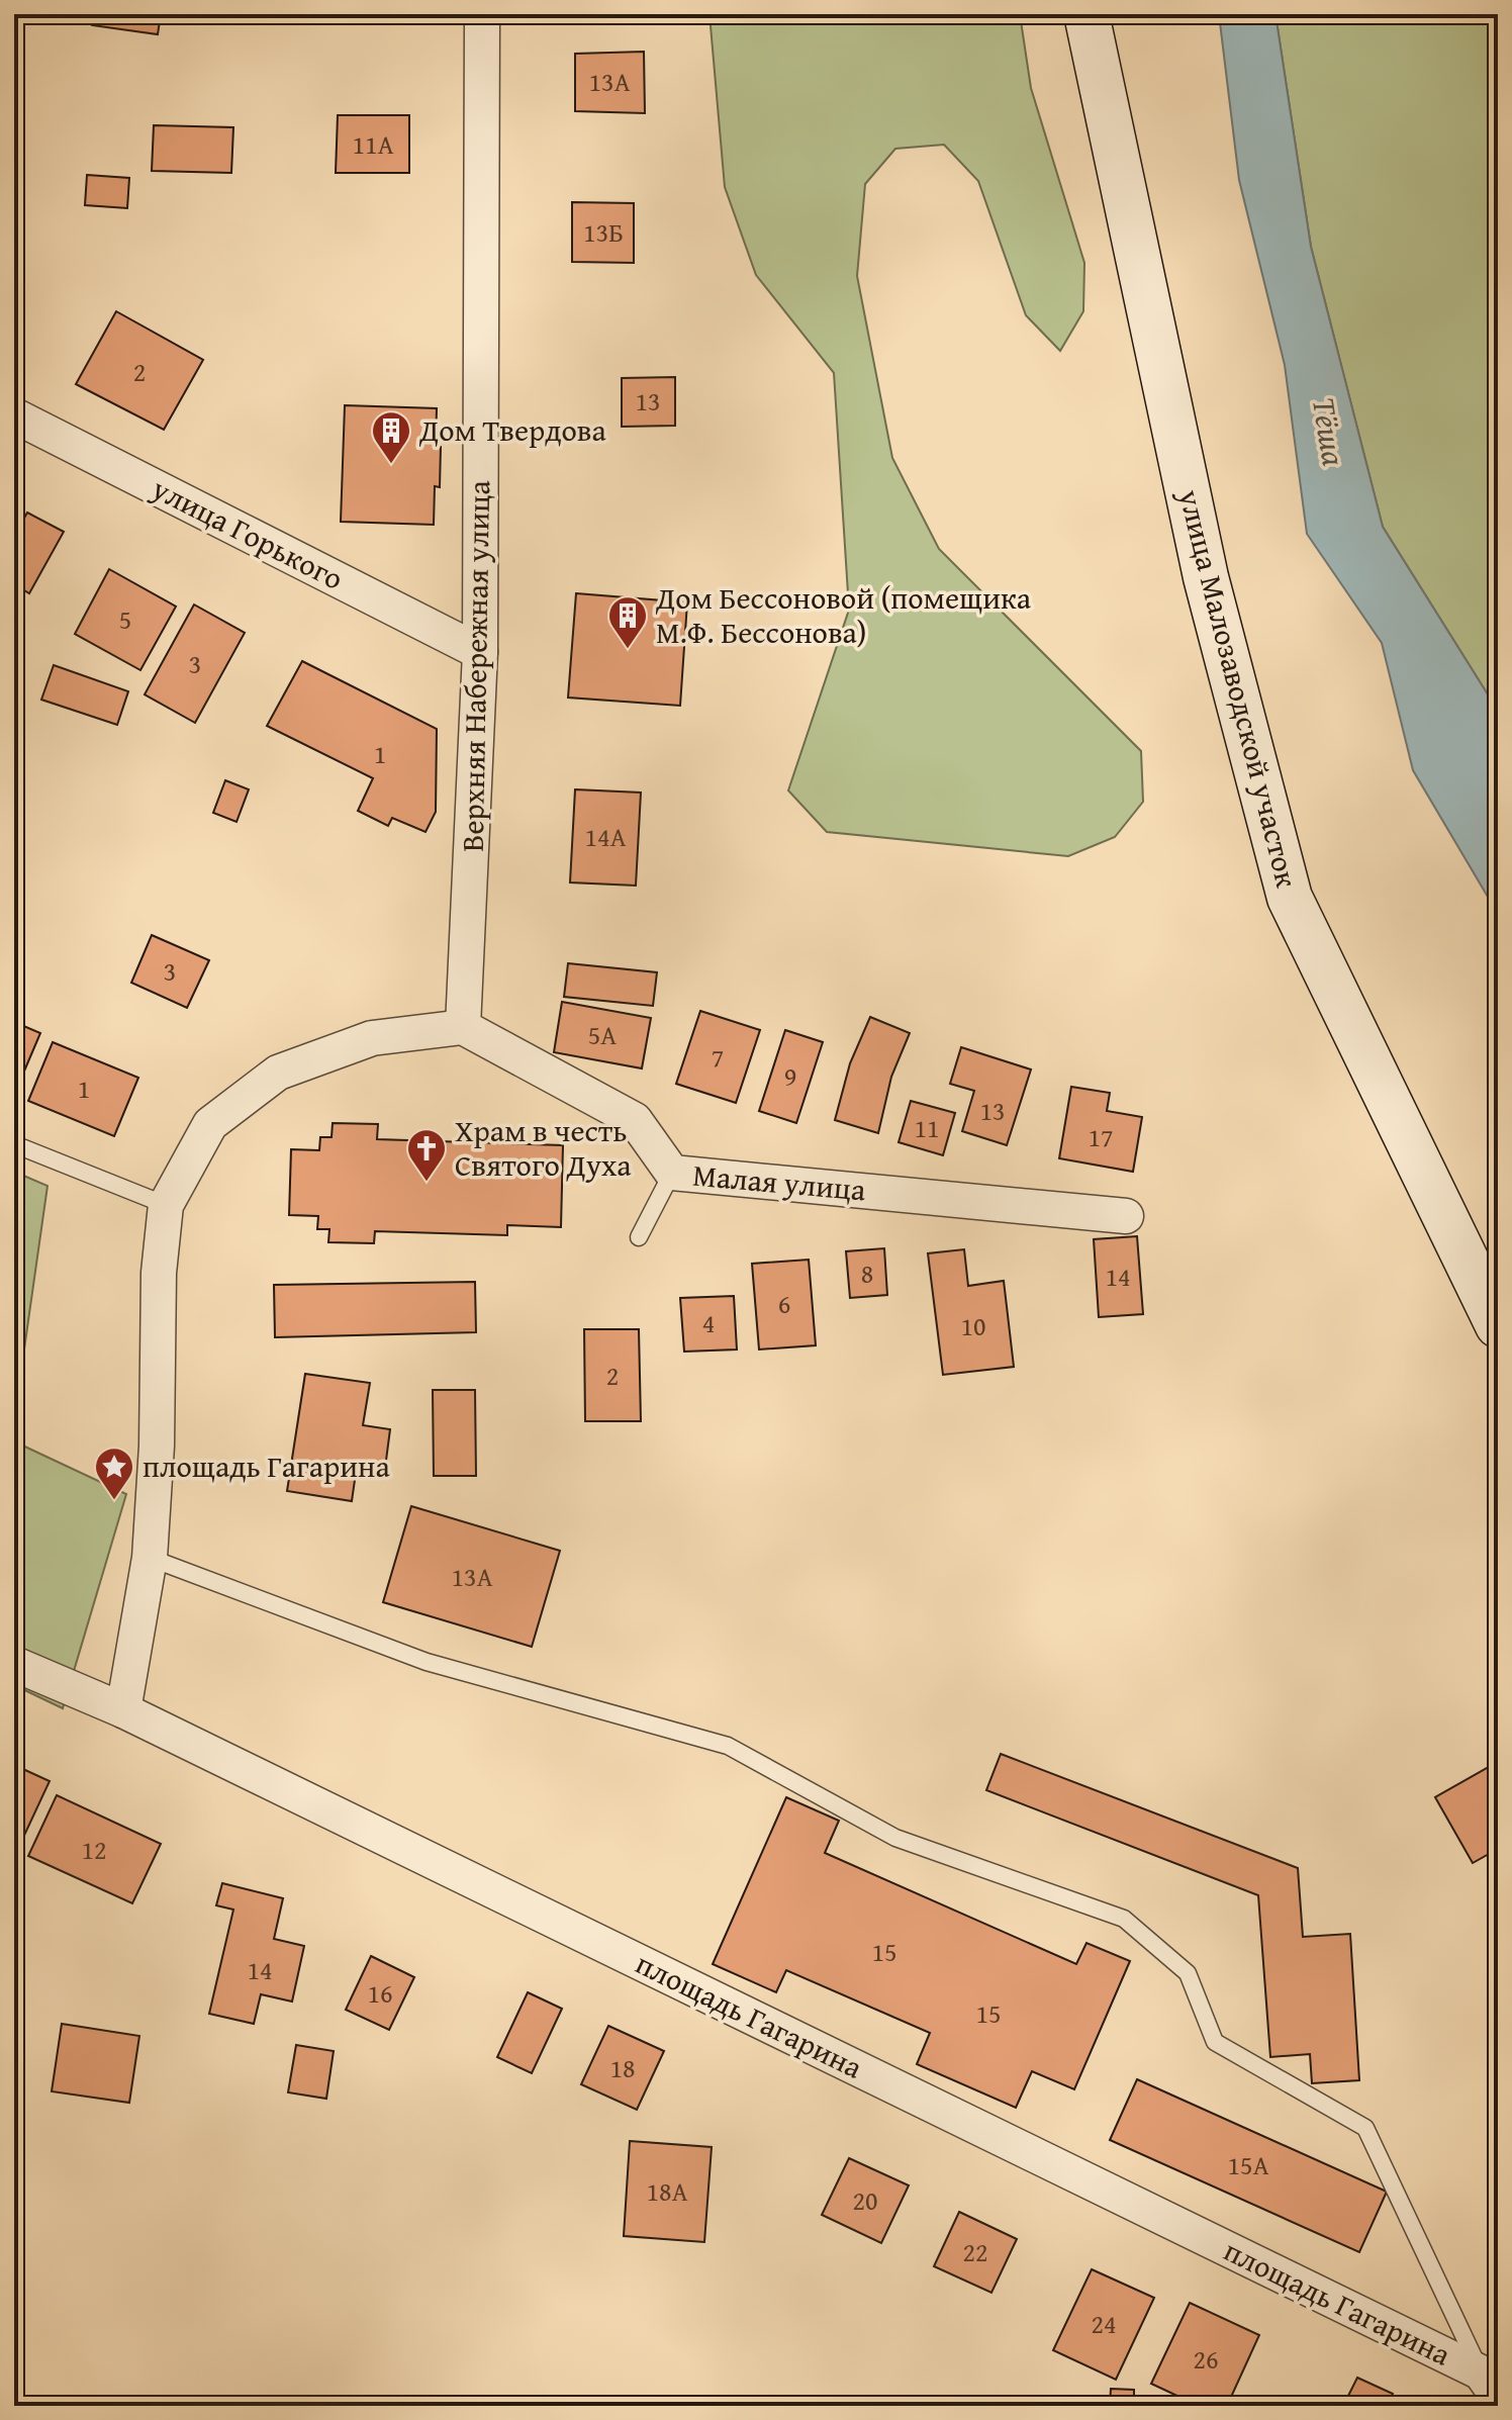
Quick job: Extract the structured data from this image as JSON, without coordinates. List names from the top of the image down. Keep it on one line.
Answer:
{"streets":{"street":["улица Горького","Верхняя Набережная улица","улица Малозаводской участок","Малая улица","площадь Гагарина"]},"crossings":[["улица Горького","Верхняя Набережная улица"],["Верхняя Набережная улица","Малая улица"]],"water":["Тёша"],"places":{"building":["Дом Твердова","Дом Бессоновой (помещика М.Ф. Бессонова)"],"church":["Храм в честь Святого Духа"],"place":["площадь Гагарина"]},"house_numbers":["13А","11А","13Б","2","13","5","3","1","14А","3","5А","7","9","1","13","11","17","8","14","6","4","10","2","13А","12","15","14","16","15","18","15А","18А","20","22","24","26"]}
